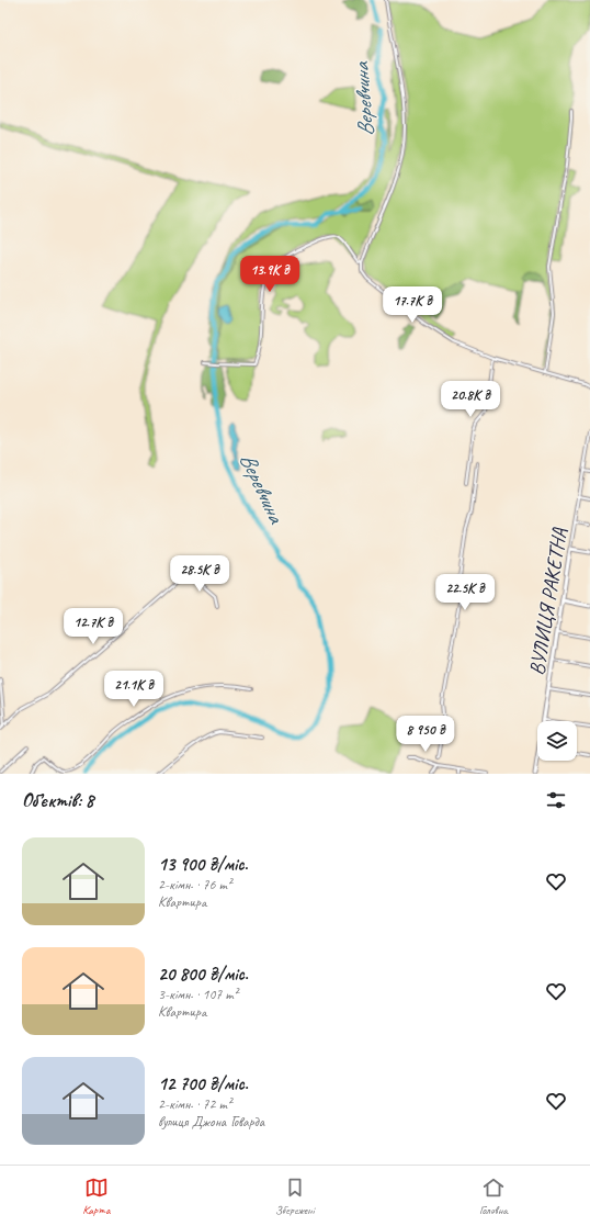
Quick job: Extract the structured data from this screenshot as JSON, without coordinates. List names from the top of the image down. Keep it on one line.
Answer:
{"streets":{"street":["ВУЛИЦЯ РАКЕТНА"]},"water":["Веревчина"],"page":{"price":["13.9K ₴","17.7K ₴","20.8K ₴","28.5K ₴","22.5K ₴","12.7K ₴","21.1K ₴","8 950 ₴"],"heading":"Об’єктів: 8","list":[{"name":"13 900 ₴/міс.","note":"2-кімн. · 76 m² · Квартира"},{"name":"20 800 ₴/міс.","note":"3-кімн. · 107 m² · Квартира"},{"name":"12 700 ₴/міс.","note":"2-кімн. · 72 m² · вулиця Джона Говарда"}],"tabs":["Карта","Збережені","Головна"]}}
